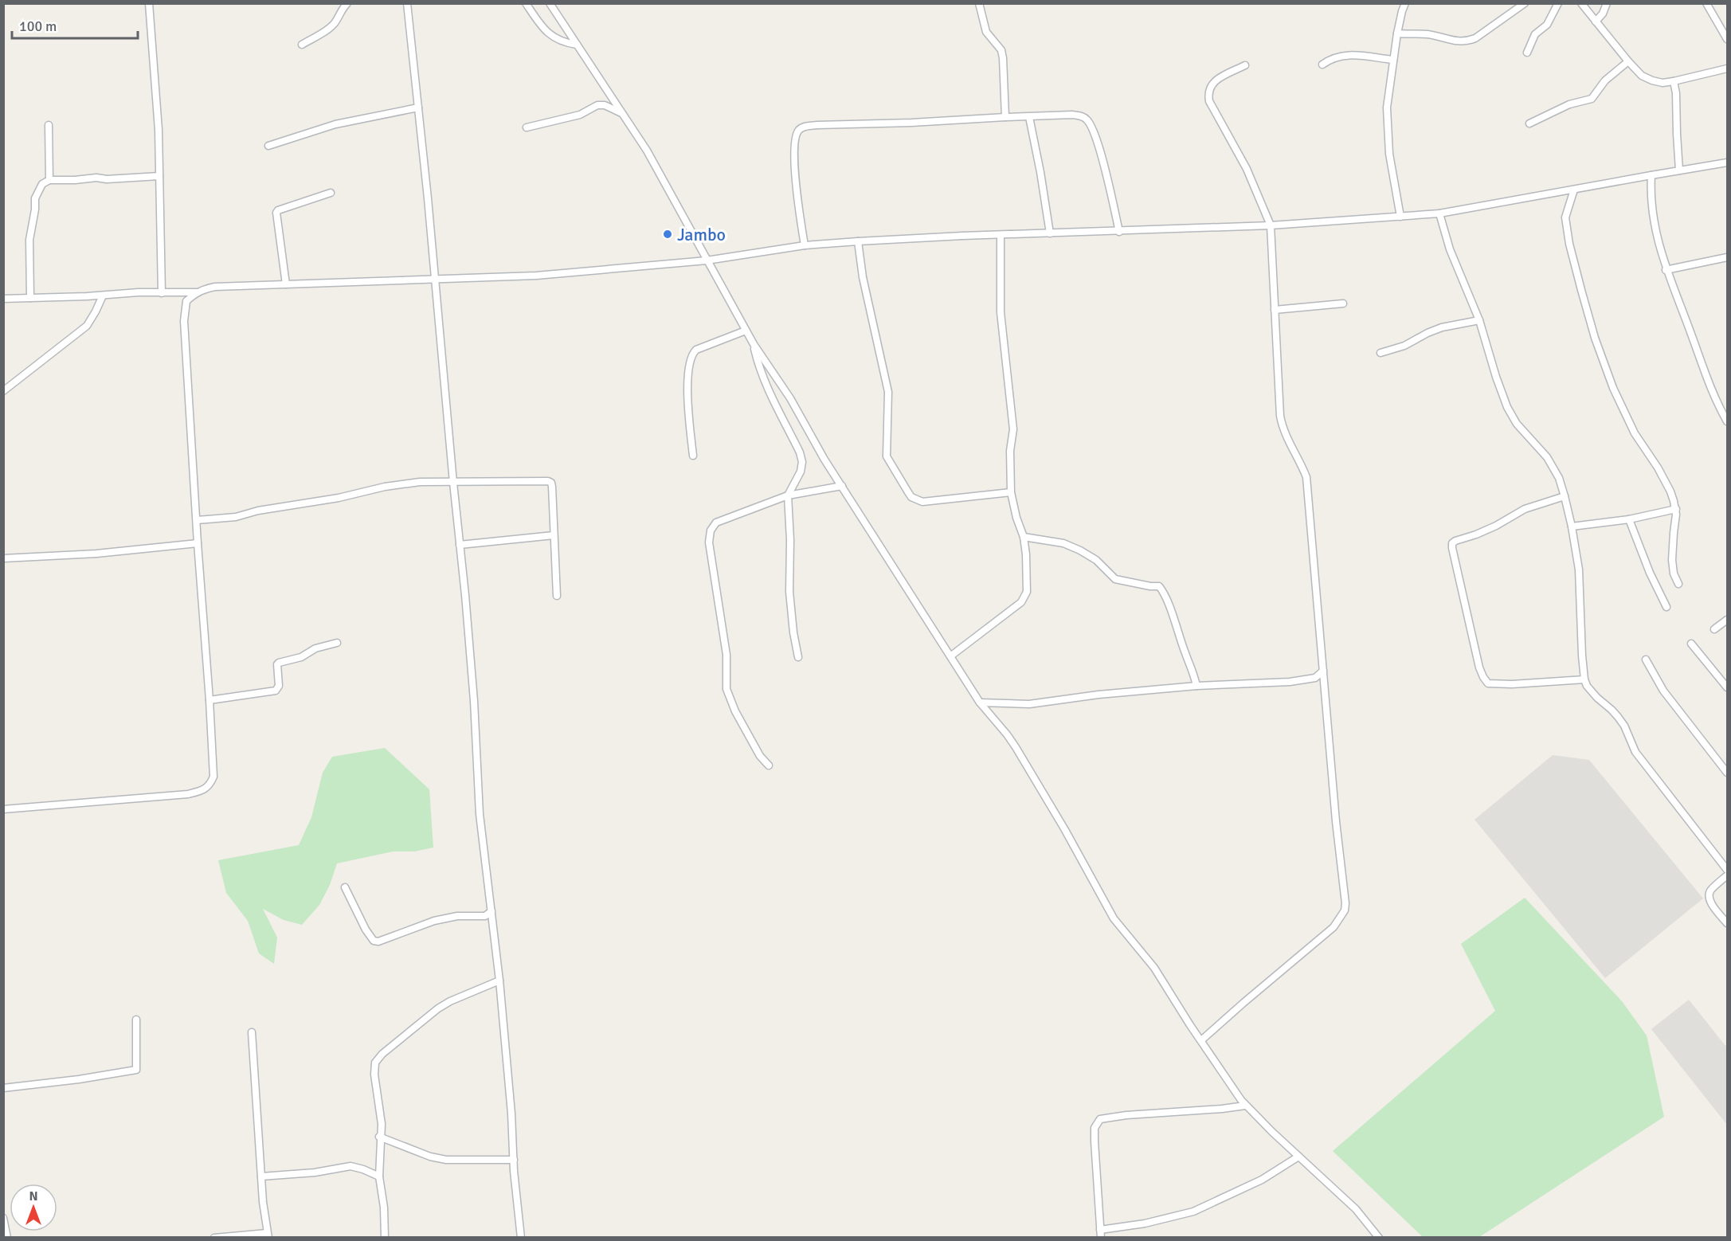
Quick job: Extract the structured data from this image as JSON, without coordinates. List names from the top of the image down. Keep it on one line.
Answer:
{"places":["Jambo"],"scale_bar":"100 m","north":"top"}
